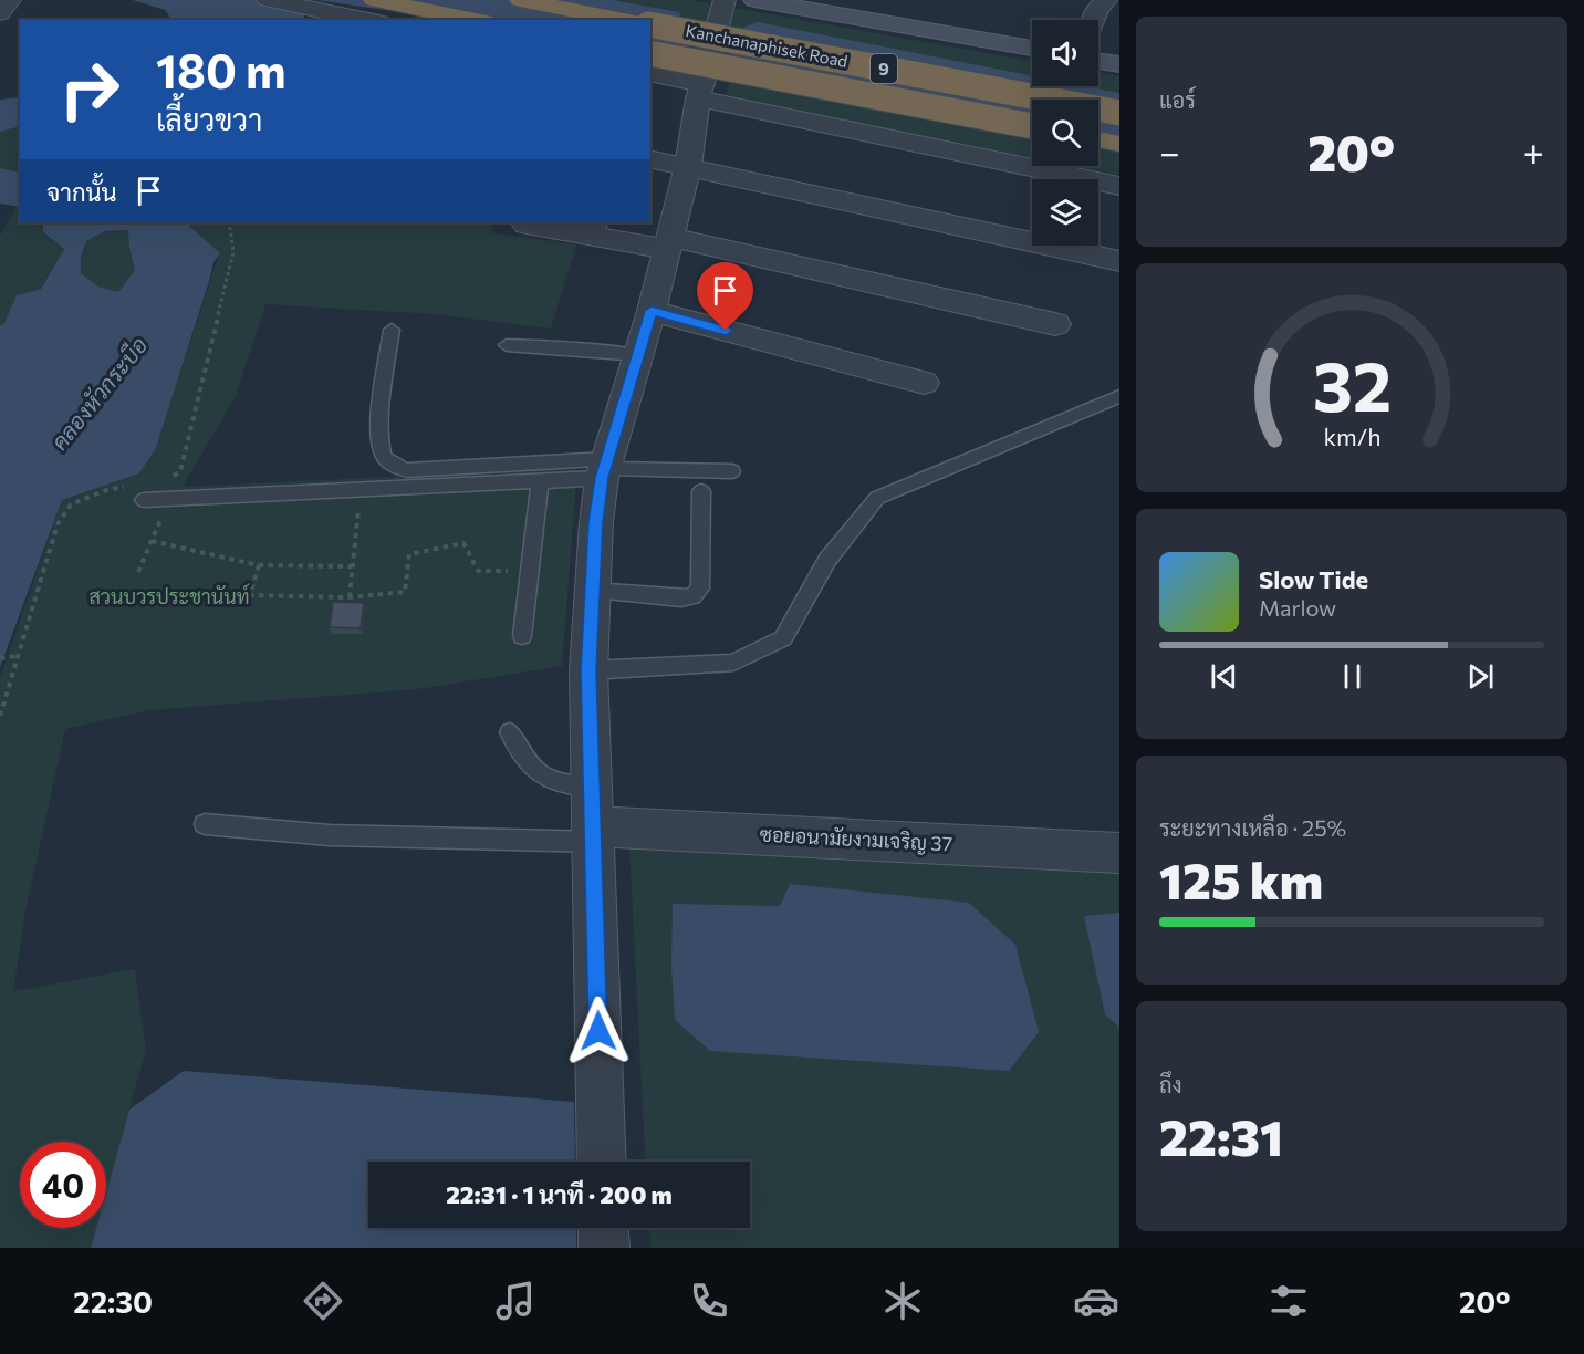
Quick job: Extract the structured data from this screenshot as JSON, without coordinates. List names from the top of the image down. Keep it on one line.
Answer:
{"streets":{"highway":["Kanchanaphisek Road","9"],"street":["ซอยอนามัยงามเจริญ 37"]},"water":["คลองหัวกระบือ"],"parks":["สวนบวรประชานันท์"],"page":{"tile":["แอร์",["ระยะทางเหลือ · 25%","125 km"],["ถึง","22:31"]],"turn":["180 m","เลี้ยวขวา"],"heat":["−","20°","+"],"then":"จากนั้น","song":["Slow Tide","Marlow"],"limit":"40","trip":"22:31 · 1 นาที · 200 m","tabs":["22:30","20°"],"gauge":["32","km/h"]}}
